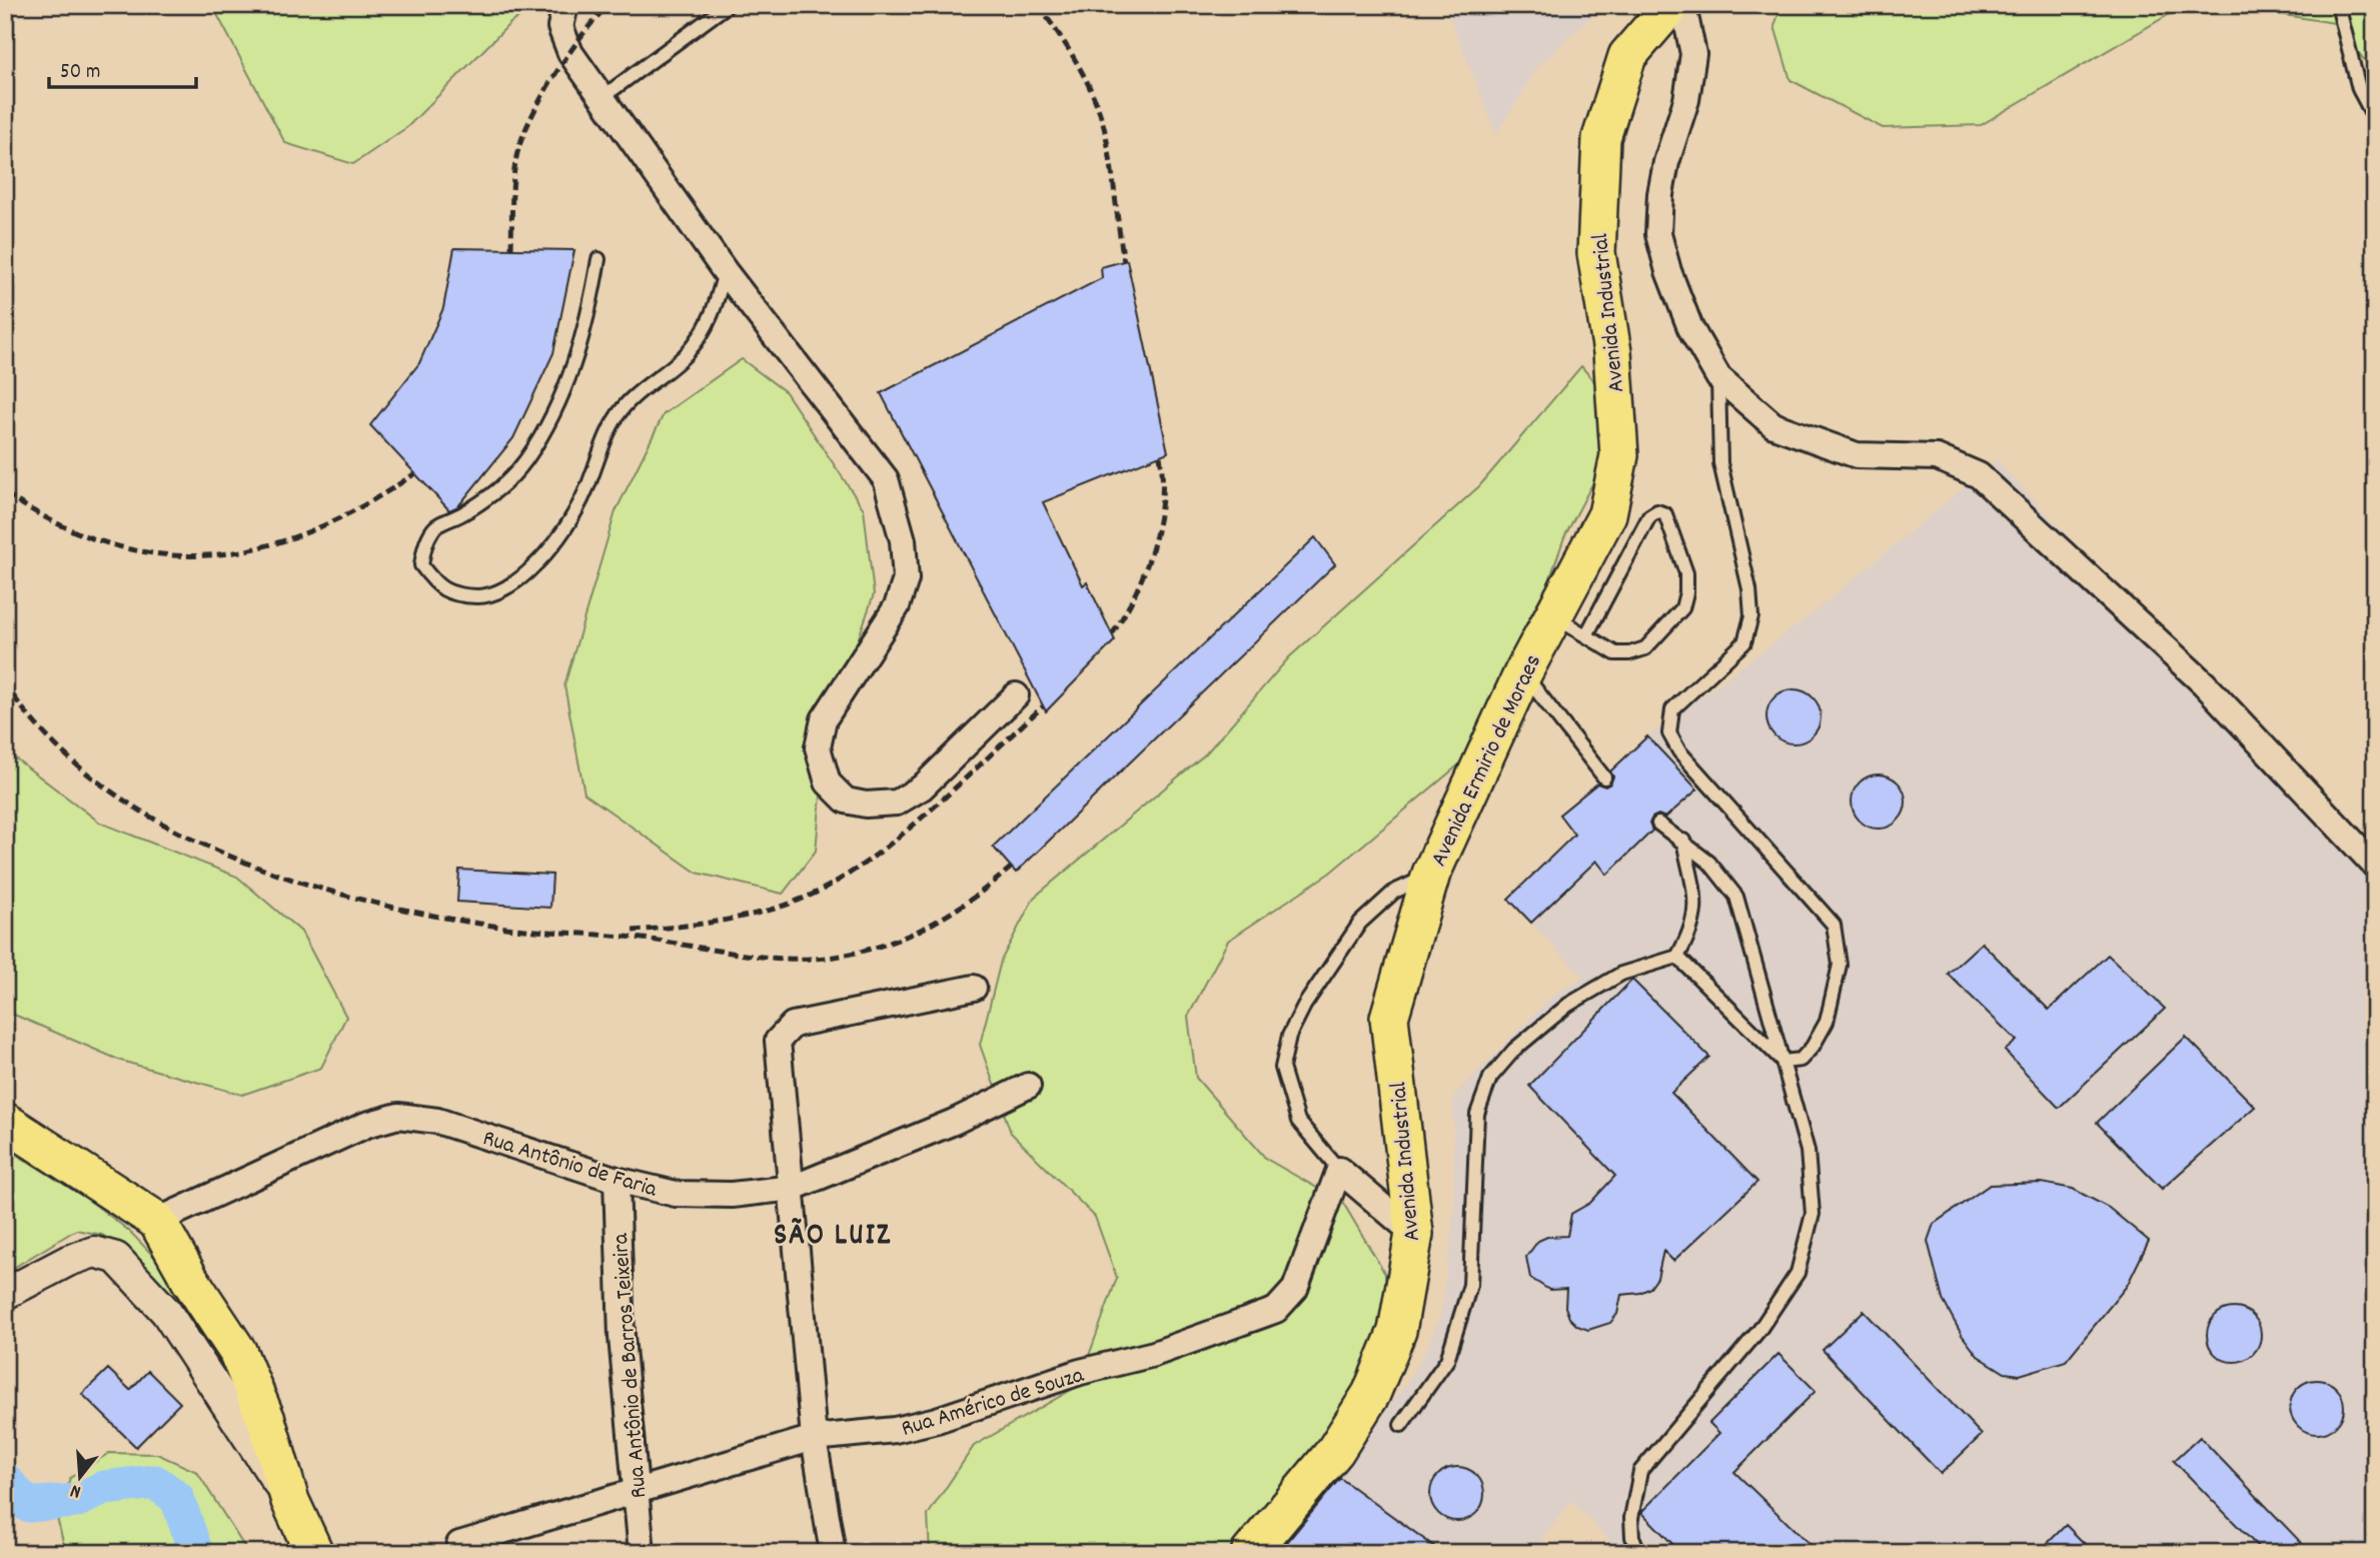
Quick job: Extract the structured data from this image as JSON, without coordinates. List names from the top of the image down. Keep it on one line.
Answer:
{"streets":{"main road":["Avenida Industrial","Avenida Ermirio de Moraes"],"street":["Rua Antônio de Faria","Rua Antônio de Barros Teixeira","Rua Américo de Souza"]},"crossings":[["Avenida Industrial","Avenida Ermirio de Moraes"],["Rua Antônio de Faria","Rua Antônio de Barros Teixeira"],["Rua Antônio de Barros Teixeira","Rua Américo de Souza"]],"districts":["SÃO LUIZ"],"scale_bar":"50 m","north":"bottom"}
